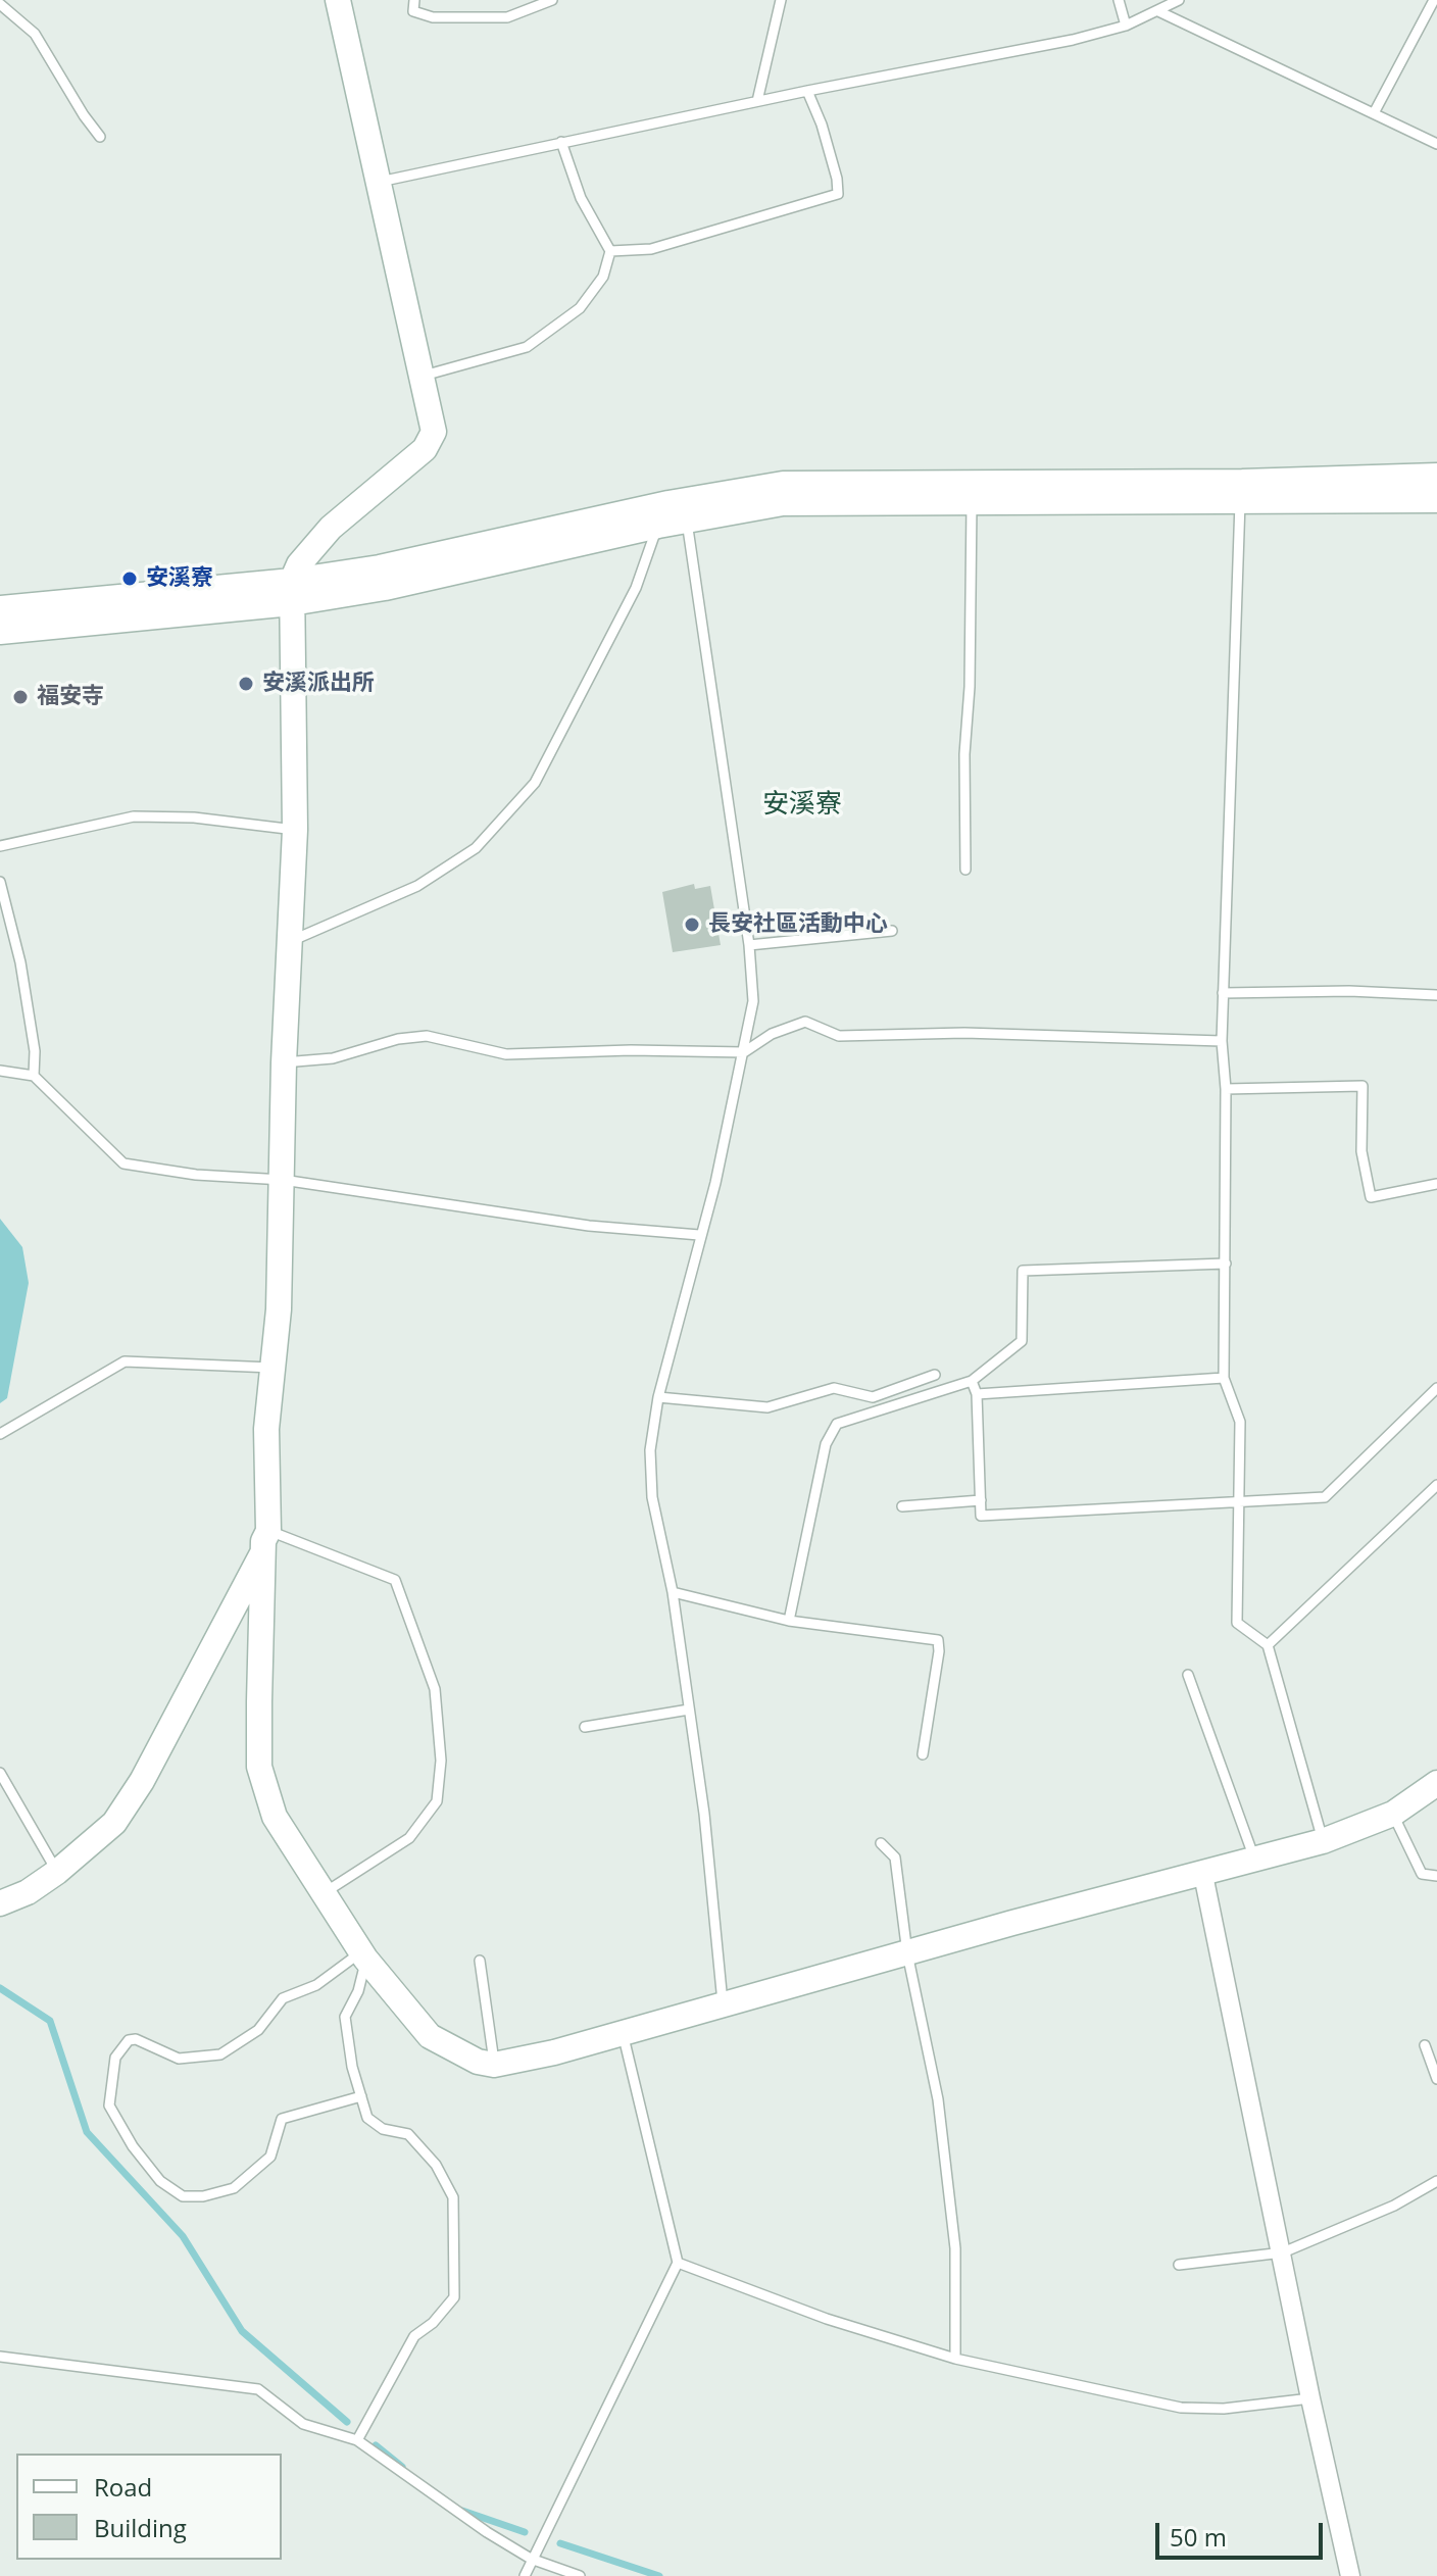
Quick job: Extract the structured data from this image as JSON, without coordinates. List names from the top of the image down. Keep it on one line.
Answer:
{"districts":["安溪寮"],"places":["安溪寮","安溪派出所","福安寺","長安社區活動中心"],"legend":["Road","Building"],"scale_bar":"50 m"}
